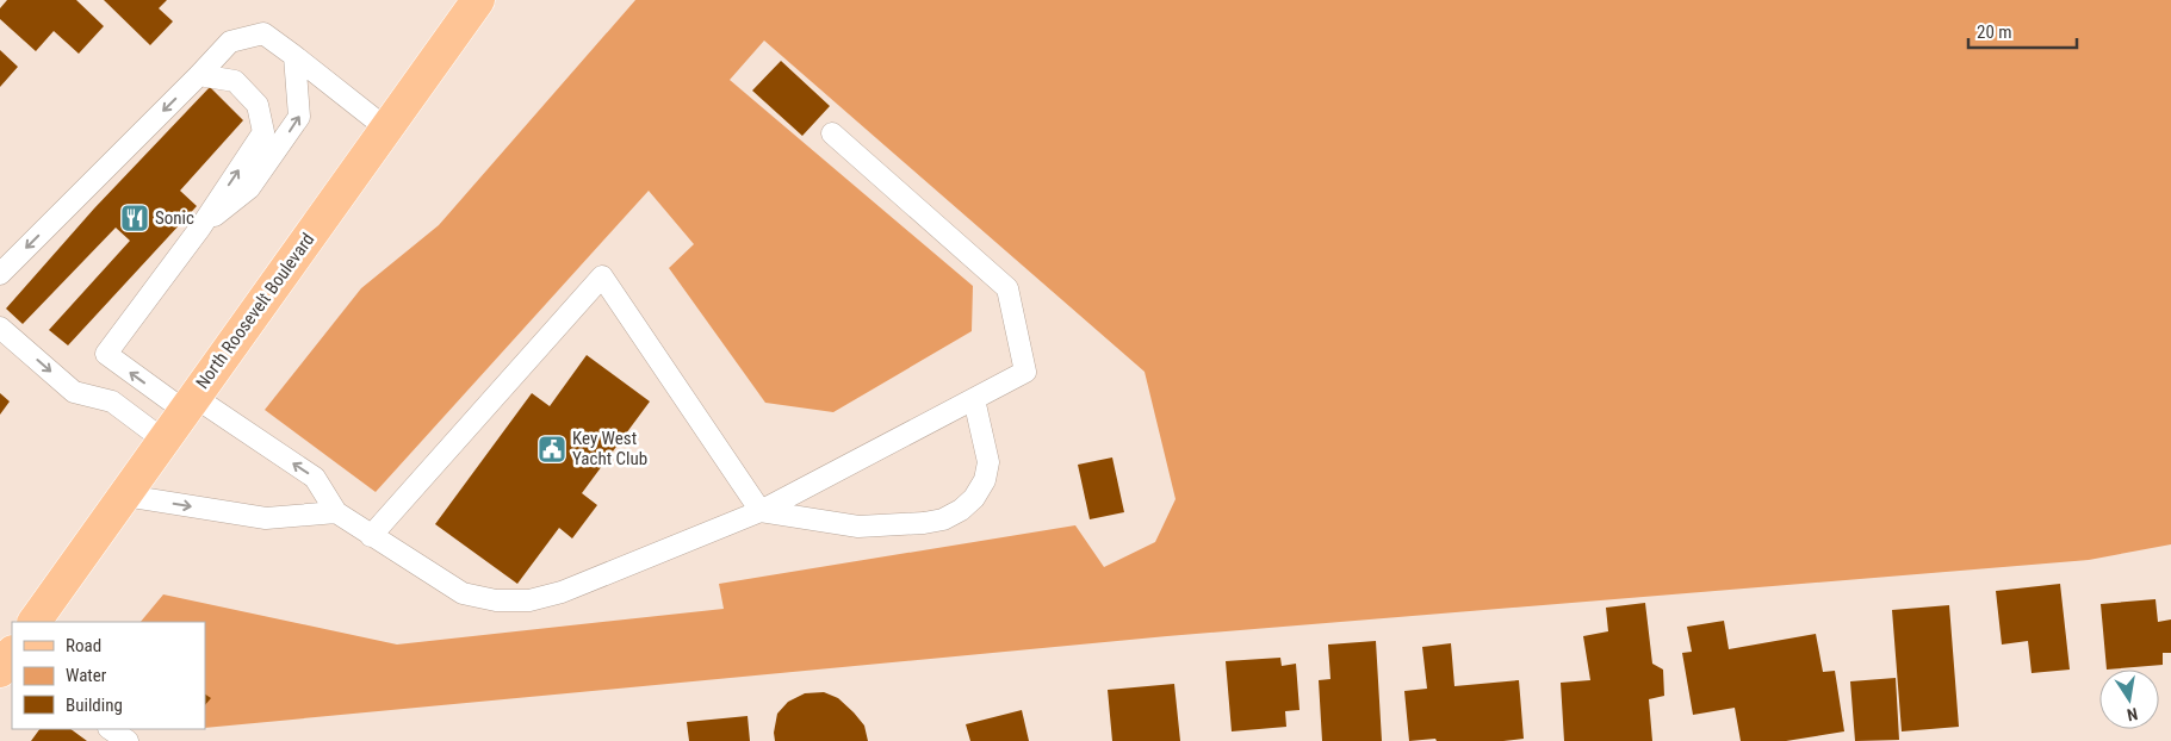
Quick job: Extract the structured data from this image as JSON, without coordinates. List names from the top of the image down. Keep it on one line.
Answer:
{"streets":{"main road":["North Roosevelt Boulevard"]},"places":{"restaurant":["Sonic"],"public building":["Key West Yacht Club"]},"legend":["Road","Water","Building"],"scale_bar":"20 m","north":"bottom"}
